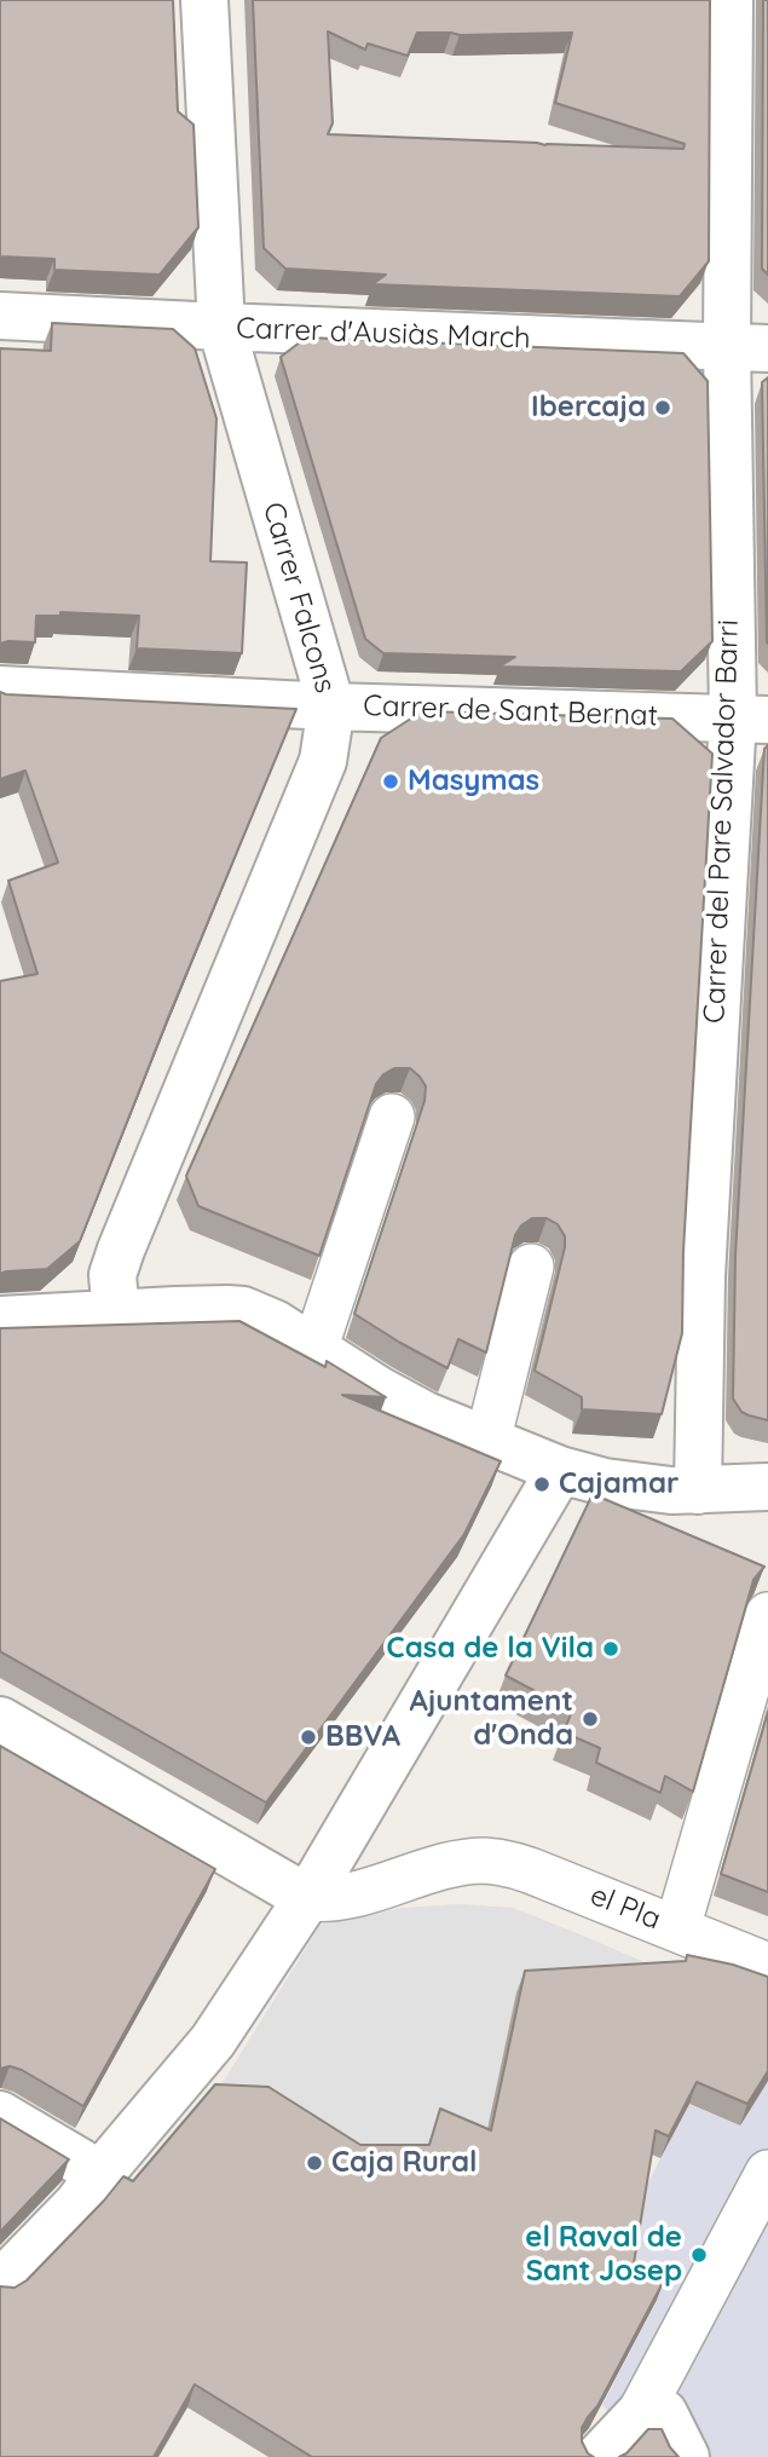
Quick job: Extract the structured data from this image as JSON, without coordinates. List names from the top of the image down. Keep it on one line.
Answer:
{"streets":{"street":["Carrer d'Ausiàs March","Carrer Falcons","Carrer de Sant Bernat","Carrer del Pare Salvador Barri","el Pla"]},"crossings":[["Carrer d'Ausiàs March","Carrer Falcons"],["Carrer d'Ausiàs March","Carrer del Pare Salvador Barri"],["Carrer Falcons","Carrer de Sant Bernat"],["Carrer de Sant Bernat","Carrer del Pare Salvador Barri"]],"places":["Ibercaja","Masymas","Cajamar","Casa de la Vila","Ajuntament d'Onda","BBVA","Caja Rural","el Raval de Sant Josep"]}
